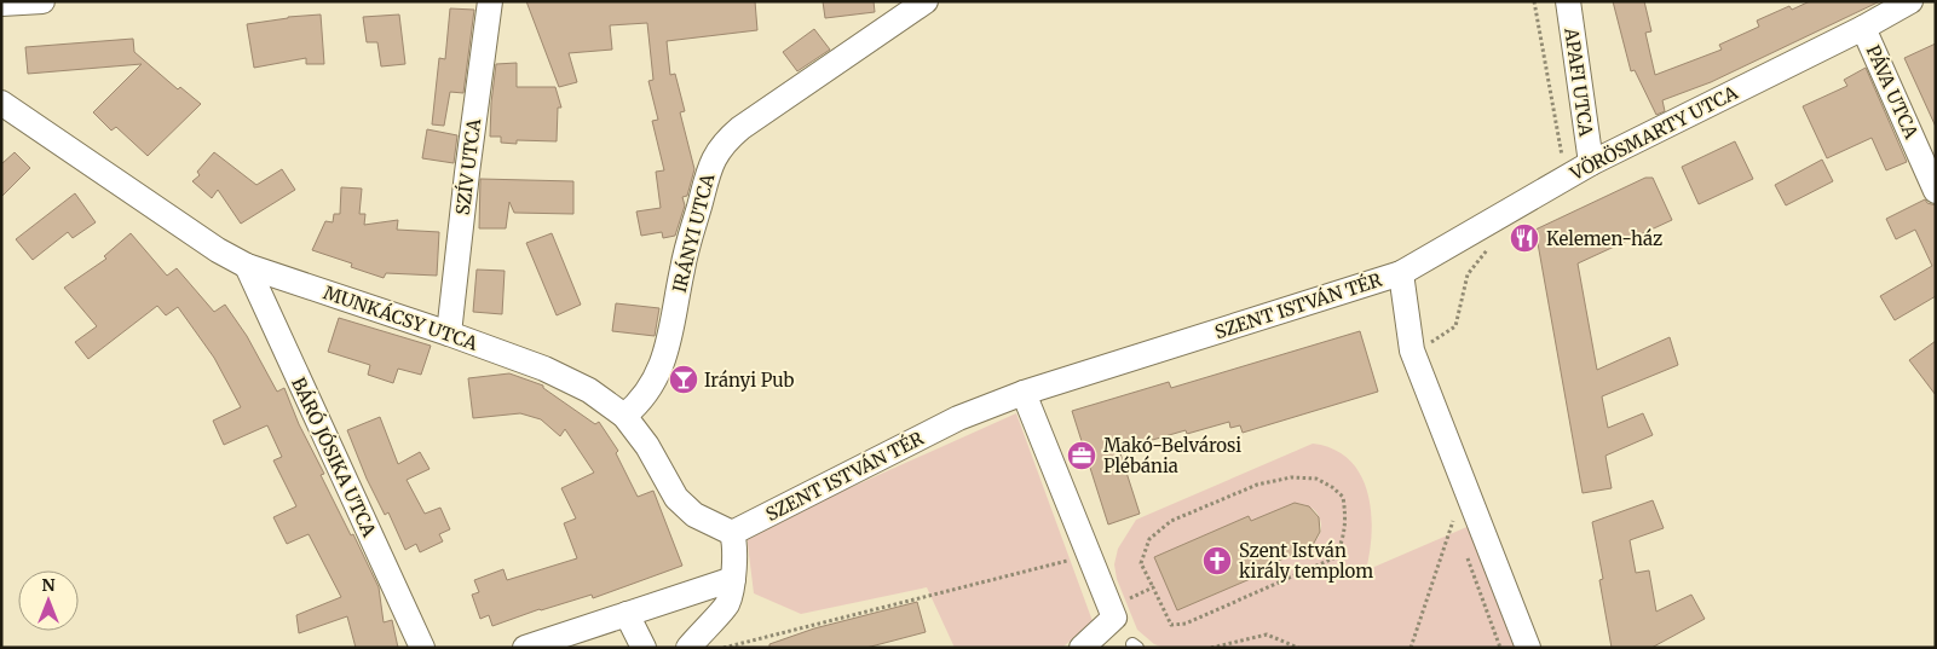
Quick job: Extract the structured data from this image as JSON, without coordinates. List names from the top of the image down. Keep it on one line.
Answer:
{"streets":{"street":["APAFI UTCA","PÁVA UTCA","VÖRÖSMARTY UTCA","SZÍV UTCA","IRÁNYI UTCA","SZENT ISTVÁN TÉR","MUNKÁCSY UTCA","BÁRÓ JÓSIKA UTCA"]},"crossings":[["APAFI UTCA","VÖRÖSMARTY UTCA"],["PÁVA UTCA","VÖRÖSMARTY UTCA"],["VÖRÖSMARTY UTCA","SZENT ISTVÁN TÉR"],["SZÍV UTCA","MUNKÁCSY UTCA"],["IRÁNYI UTCA","MUNKÁCSY UTCA"],["SZENT ISTVÁN TÉR","MUNKÁCSY UTCA"],["MUNKÁCSY UTCA","BÁRÓ JÓSIKA UTCA"]],"places":{"restaurant":["Kelemen-ház"],"bar":["Irányi Pub"],"office":["Makó-Belvárosi Plébánia"],"church":["Szent István király templom"]},"north":"top"}
